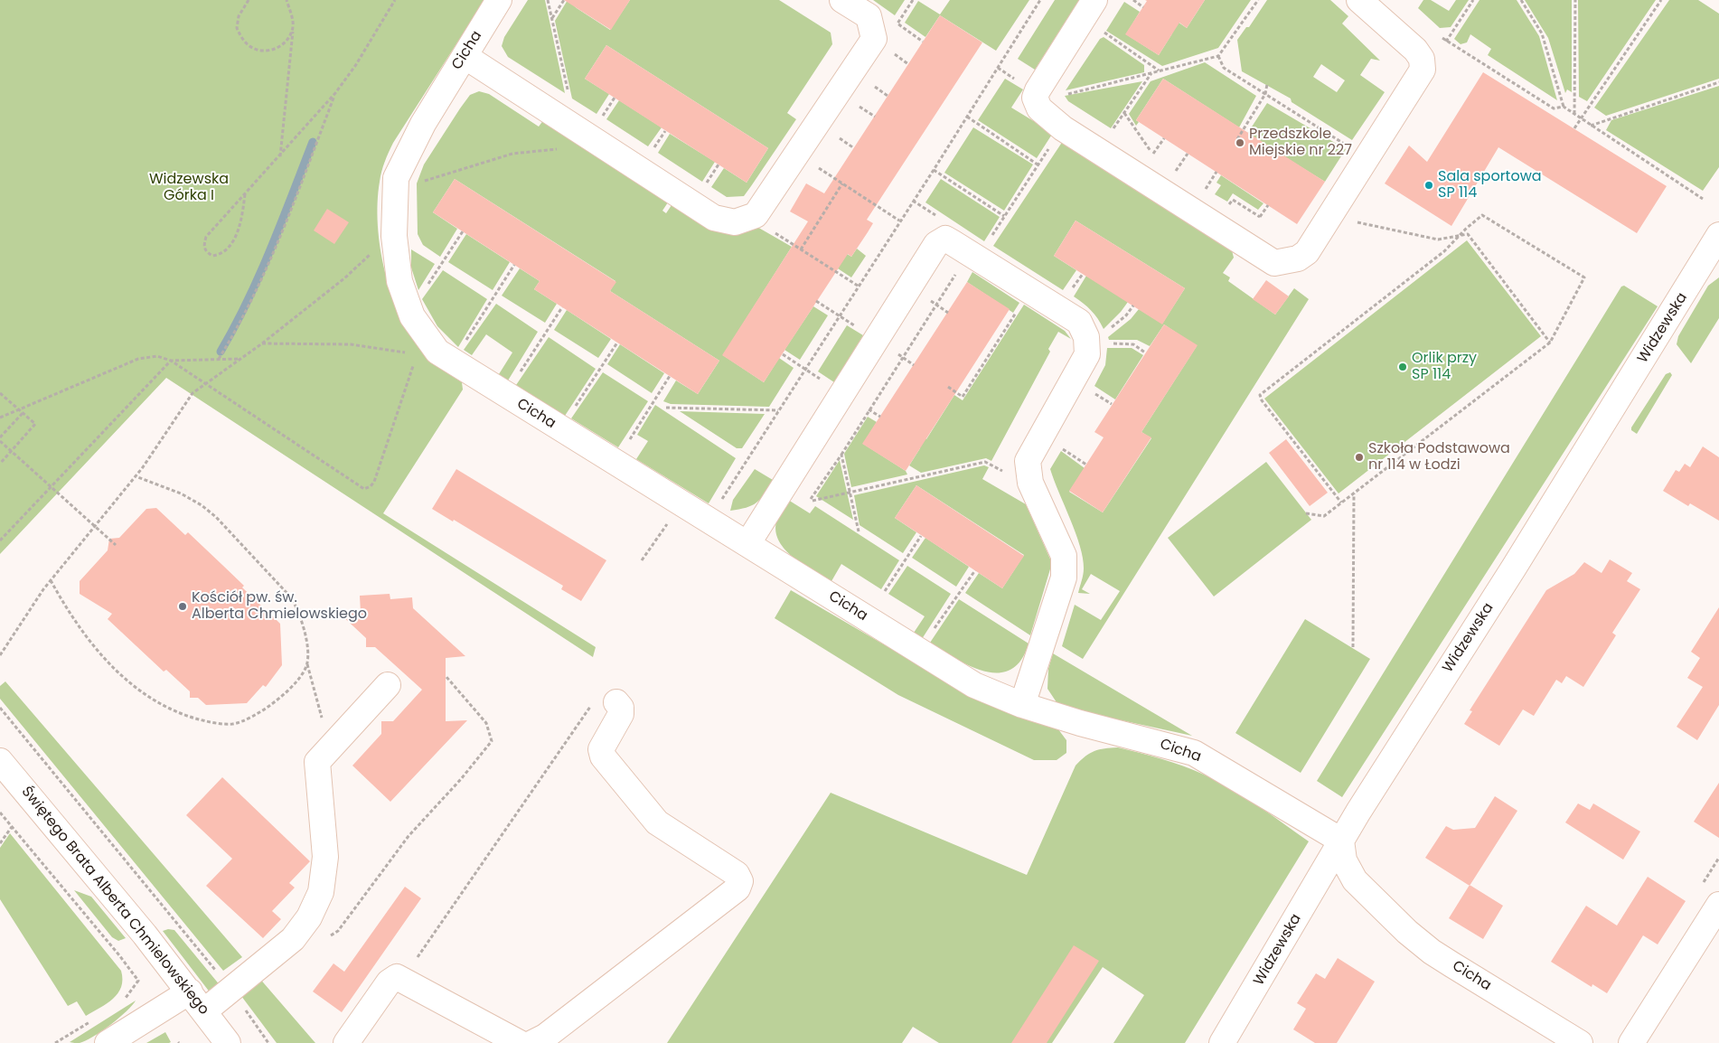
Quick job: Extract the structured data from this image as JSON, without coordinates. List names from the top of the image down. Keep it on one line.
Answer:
{"streets":{"street":["Cicha","Widzewska","Świętego Brata Alberta Chmielowskiego"]},"crossings":[["Cicha","Widzewska"]],"parks":["Widzewska Górka I"],"places":["Przedszkole Miejskie nr 227","Sala sportowa SP 114","Orlik przy SP 114","Szkoła Podstawowa nr 114 w Łodzi","Kościół pw. św. Alberta Chmielowskiego"]}
